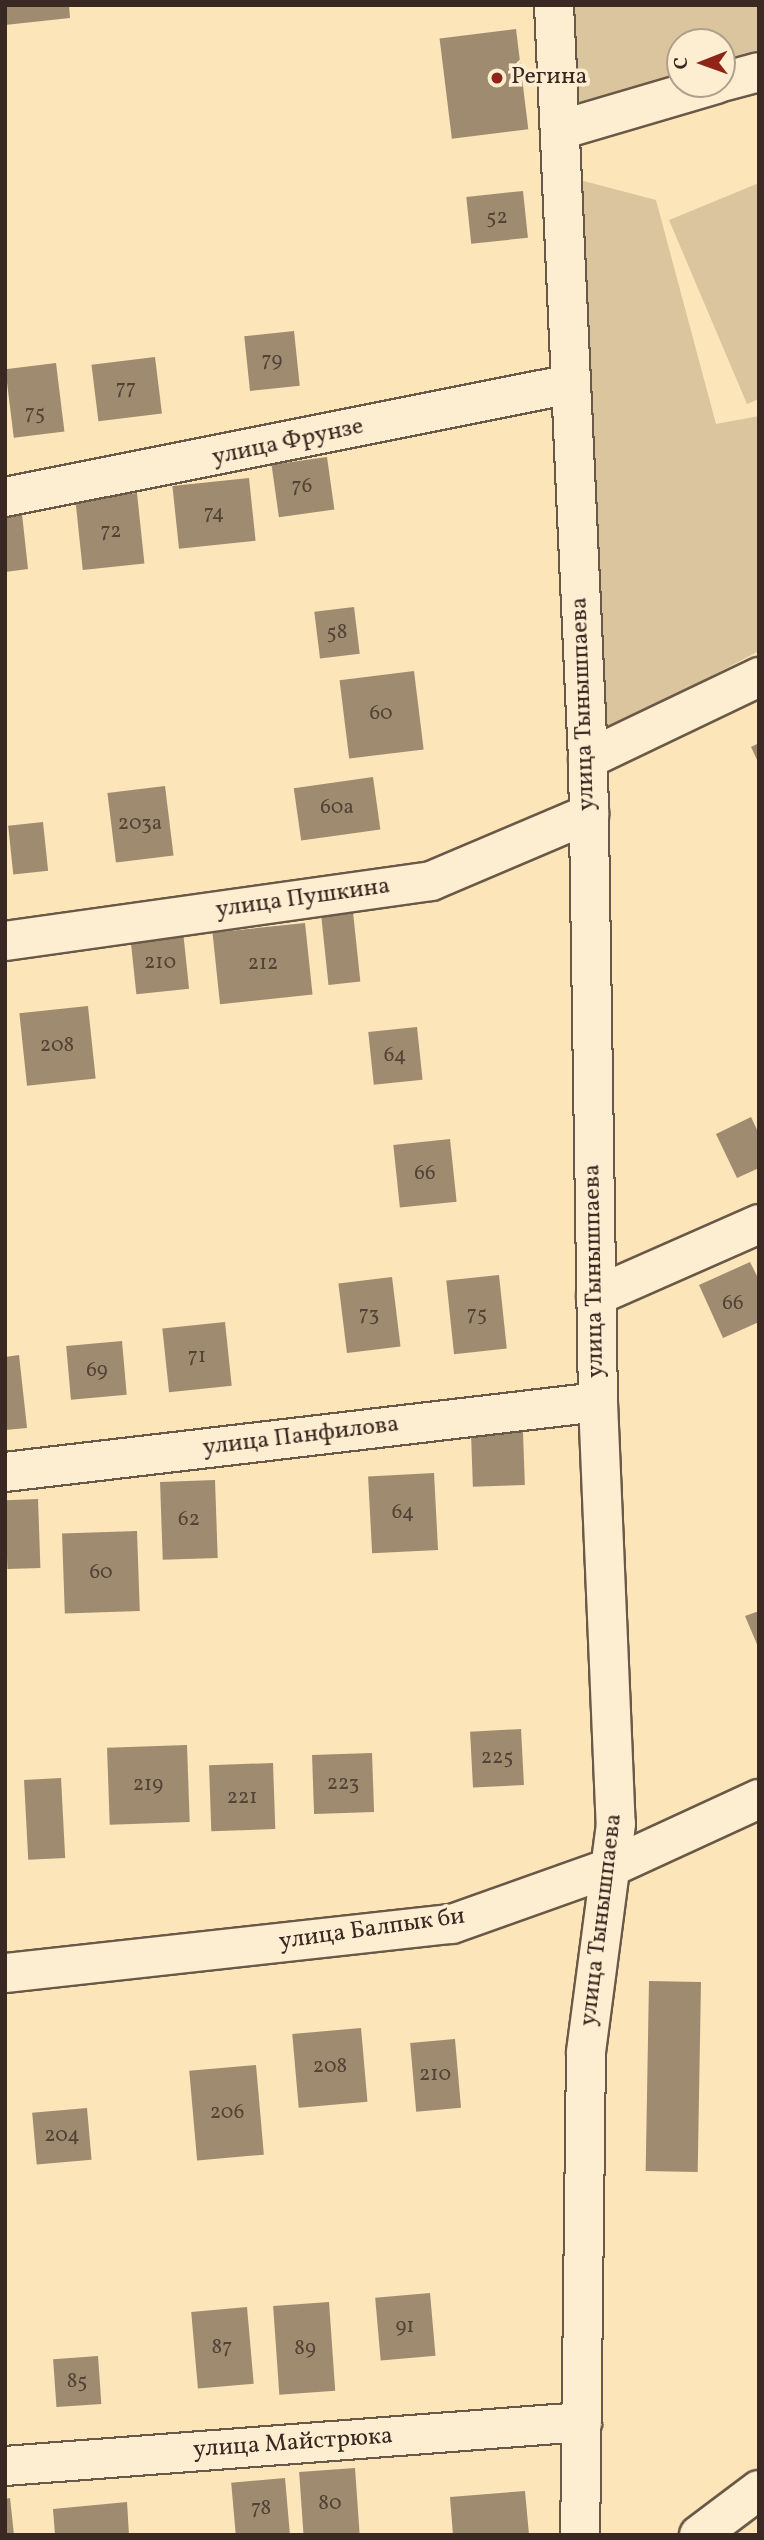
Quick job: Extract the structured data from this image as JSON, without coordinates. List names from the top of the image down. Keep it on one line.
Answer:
{"streets":{"street":["улица Фрунзе","улица Тынышпаева","улица Пушкина","улица Панфилова","улица Балпык би","улица Майстрюка"]},"crossings":[["улица Фрунзе","улица Тынышпаева"],["улица Тынышпаева","улица Пушкина"],["улица Тынышпаева","улица Панфилова"],["улица Тынышпаева","улица Балпык би"],["улица Тынышпаева","улица Майстрюка"]],"places":["Регина"],"house_numbers":["52","79","77","75","76","74","72","58","60","60а","203а","210","212","208","64","66","66","73","75","71","69","64","62","60","225","223","219","221","208","210","206","204","91","87","89","85","80","78"],"north":"left"}
